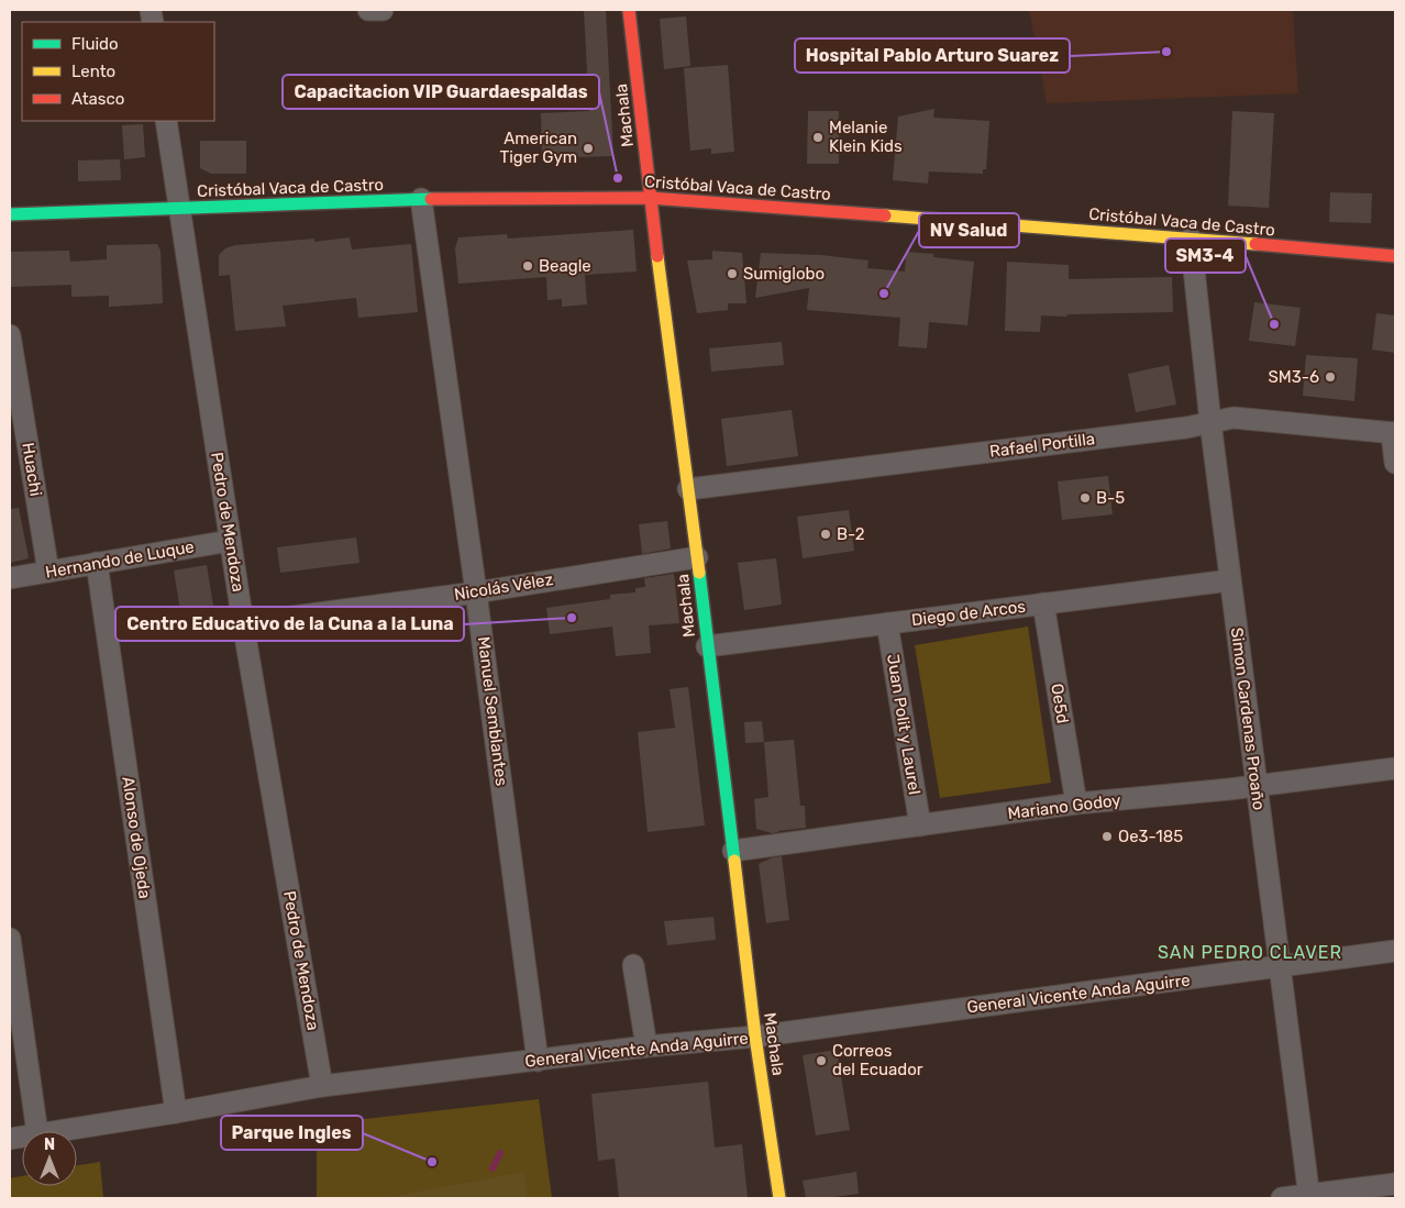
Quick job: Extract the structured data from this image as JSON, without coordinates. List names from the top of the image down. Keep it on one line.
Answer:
{"streets":{"main road":["Machala","Cristóbal Vaca de Castro"],"street":["Rafael Portilla","Huachi","Pedro de Mendoza","Hernando de Luque","Nicolás Vélez","Diego de Arcos","Oe5d","Manuel Semblantes","Simon Cardenas Proaño","Juan Polit y Laurel","Mariano Godoy","Alonso de Ojeda","General Vicente Anda Aguirre"]},"crossings":[["Machala","Cristóbal Vaca de Castro"],["Machala","Rafael Portilla"],["Machala","Nicolás Vélez"],["Machala","Diego de Arcos"],["Machala","Mariano Godoy"],["Machala","General Vicente Anda Aguirre"],["Cristóbal Vaca de Castro","Pedro de Mendoza"],["Cristóbal Vaca de Castro","Manuel Semblantes"],["Cristóbal Vaca de Castro","Simon Cardenas Proaño"],["Rafael Portilla","Simon Cardenas Proaño"],["Huachi","Hernando de Luque"],["Pedro de Mendoza","Hernando de Luque"],["Pedro de Mendoza","Nicolás Vélez"],["Pedro de Mendoza","General Vicente Anda Aguirre"],["Hernando de Luque","Alonso de Ojeda"],["Nicolás Vélez","Manuel Semblantes"],["Diego de Arcos","Oe5d"],["Diego de Arcos","Simon Cardenas Proaño"],["Diego de Arcos","Juan Polit y Laurel"],["Oe5d","Mariano Godoy"],["Manuel Semblantes","General Vicente Anda Aguirre"],["Simon Cardenas Proaño","Mariano Godoy"],["Simon Cardenas Proaño","General Vicente Anda Aguirre"],["Juan Polit y Laurel","Mariano Godoy"],["Alonso de Ojeda","General Vicente Anda Aguirre"]],"districts":["SAN PEDRO CLAVER"],"places":["Hospital Pablo Arturo Suarez","Melanie Klein Kids","American Tiger Gym","Capacitacion VIP Guardaespaldas","Beagle","Sumiglobo","NV Salud","SM3-4","SM3-6","B-5","B-2","Centro Educativo de la Cuna a la Luna","Oe3-185","Correos del Ecuador","Parque Ingles"],"legend":["Fluido","Lento","Atasco"],"north":"top"}
